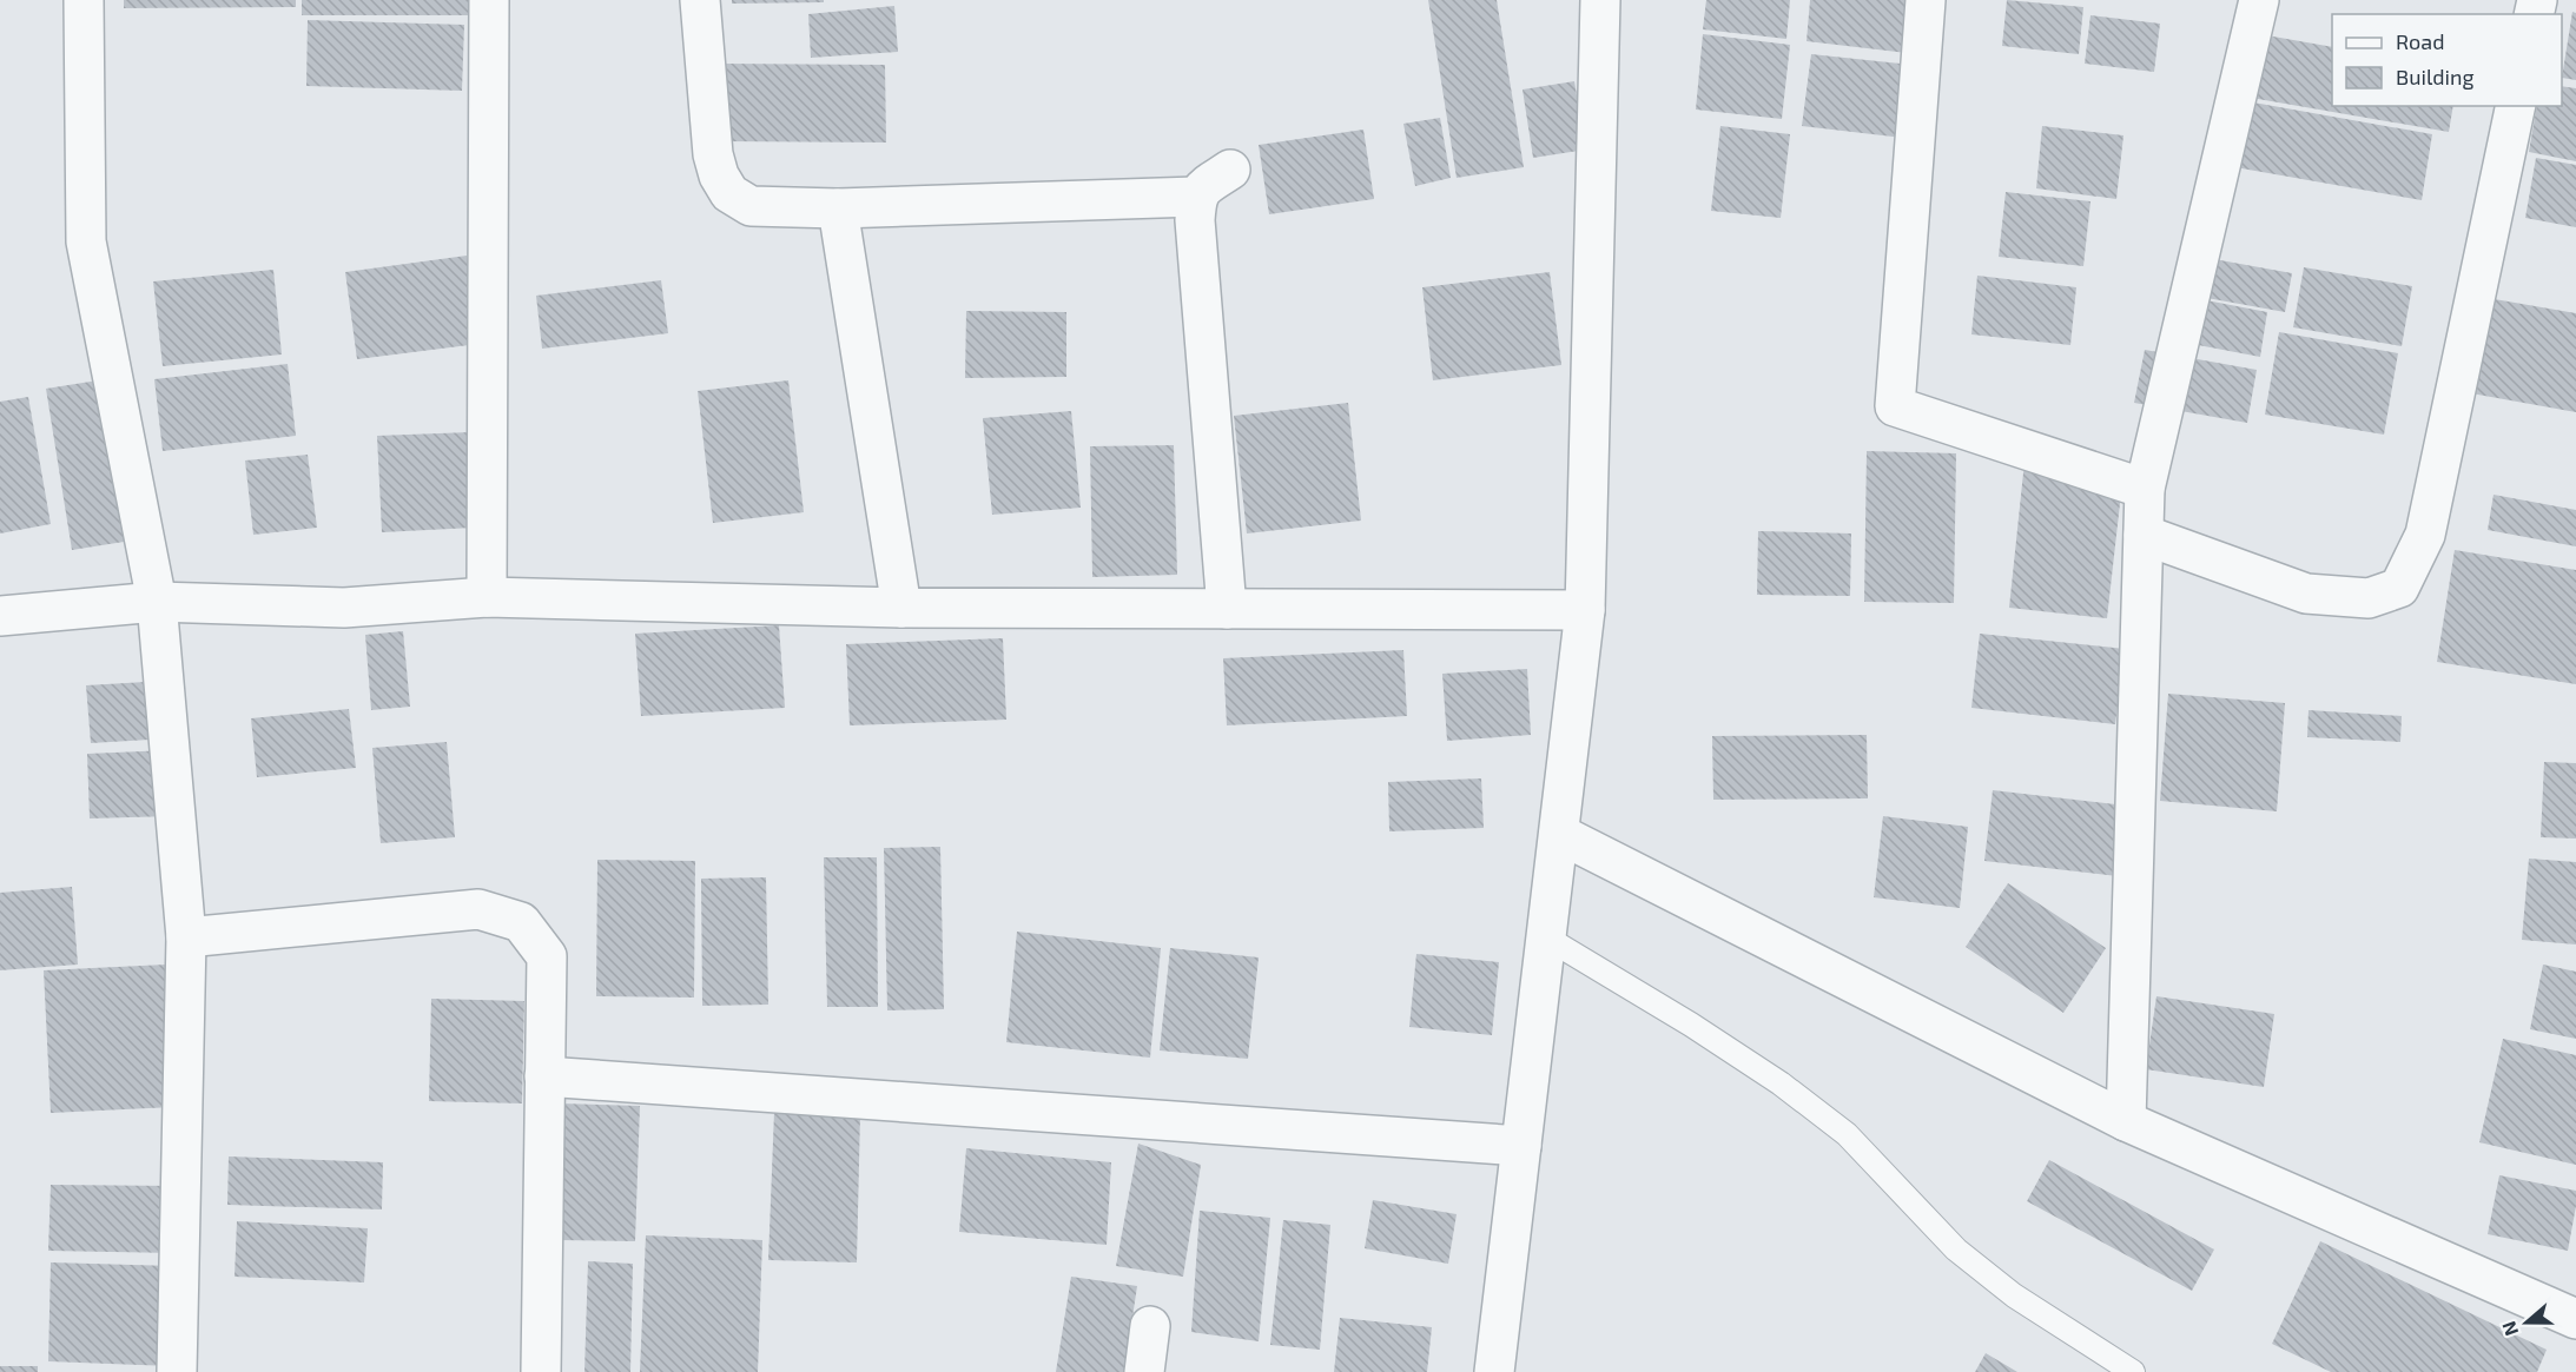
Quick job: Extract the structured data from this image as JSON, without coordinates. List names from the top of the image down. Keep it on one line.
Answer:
{"legend":["Road","Building"],"north":"left"}
